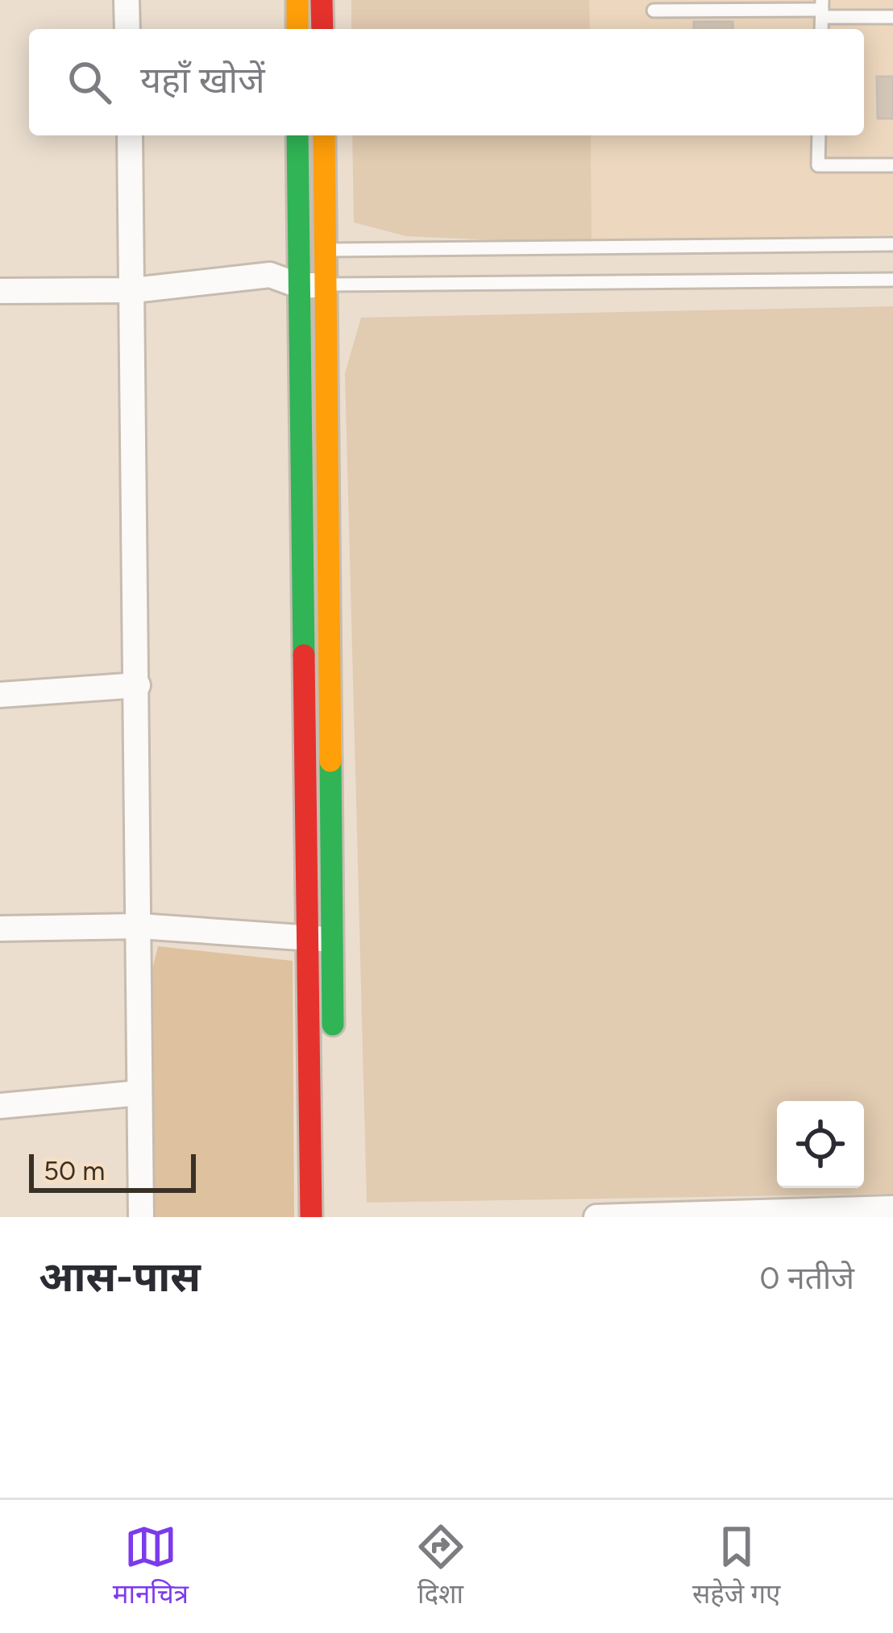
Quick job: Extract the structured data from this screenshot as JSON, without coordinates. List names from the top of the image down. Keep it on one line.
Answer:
{"scale_bar":"50 m","page":{"search":"यहाँ खोजें","scale":"50 m","heading":["आस-पास","0 नतीजे"],"nav":["मानचित्र","दिशा","सहेजे गए"]}}
